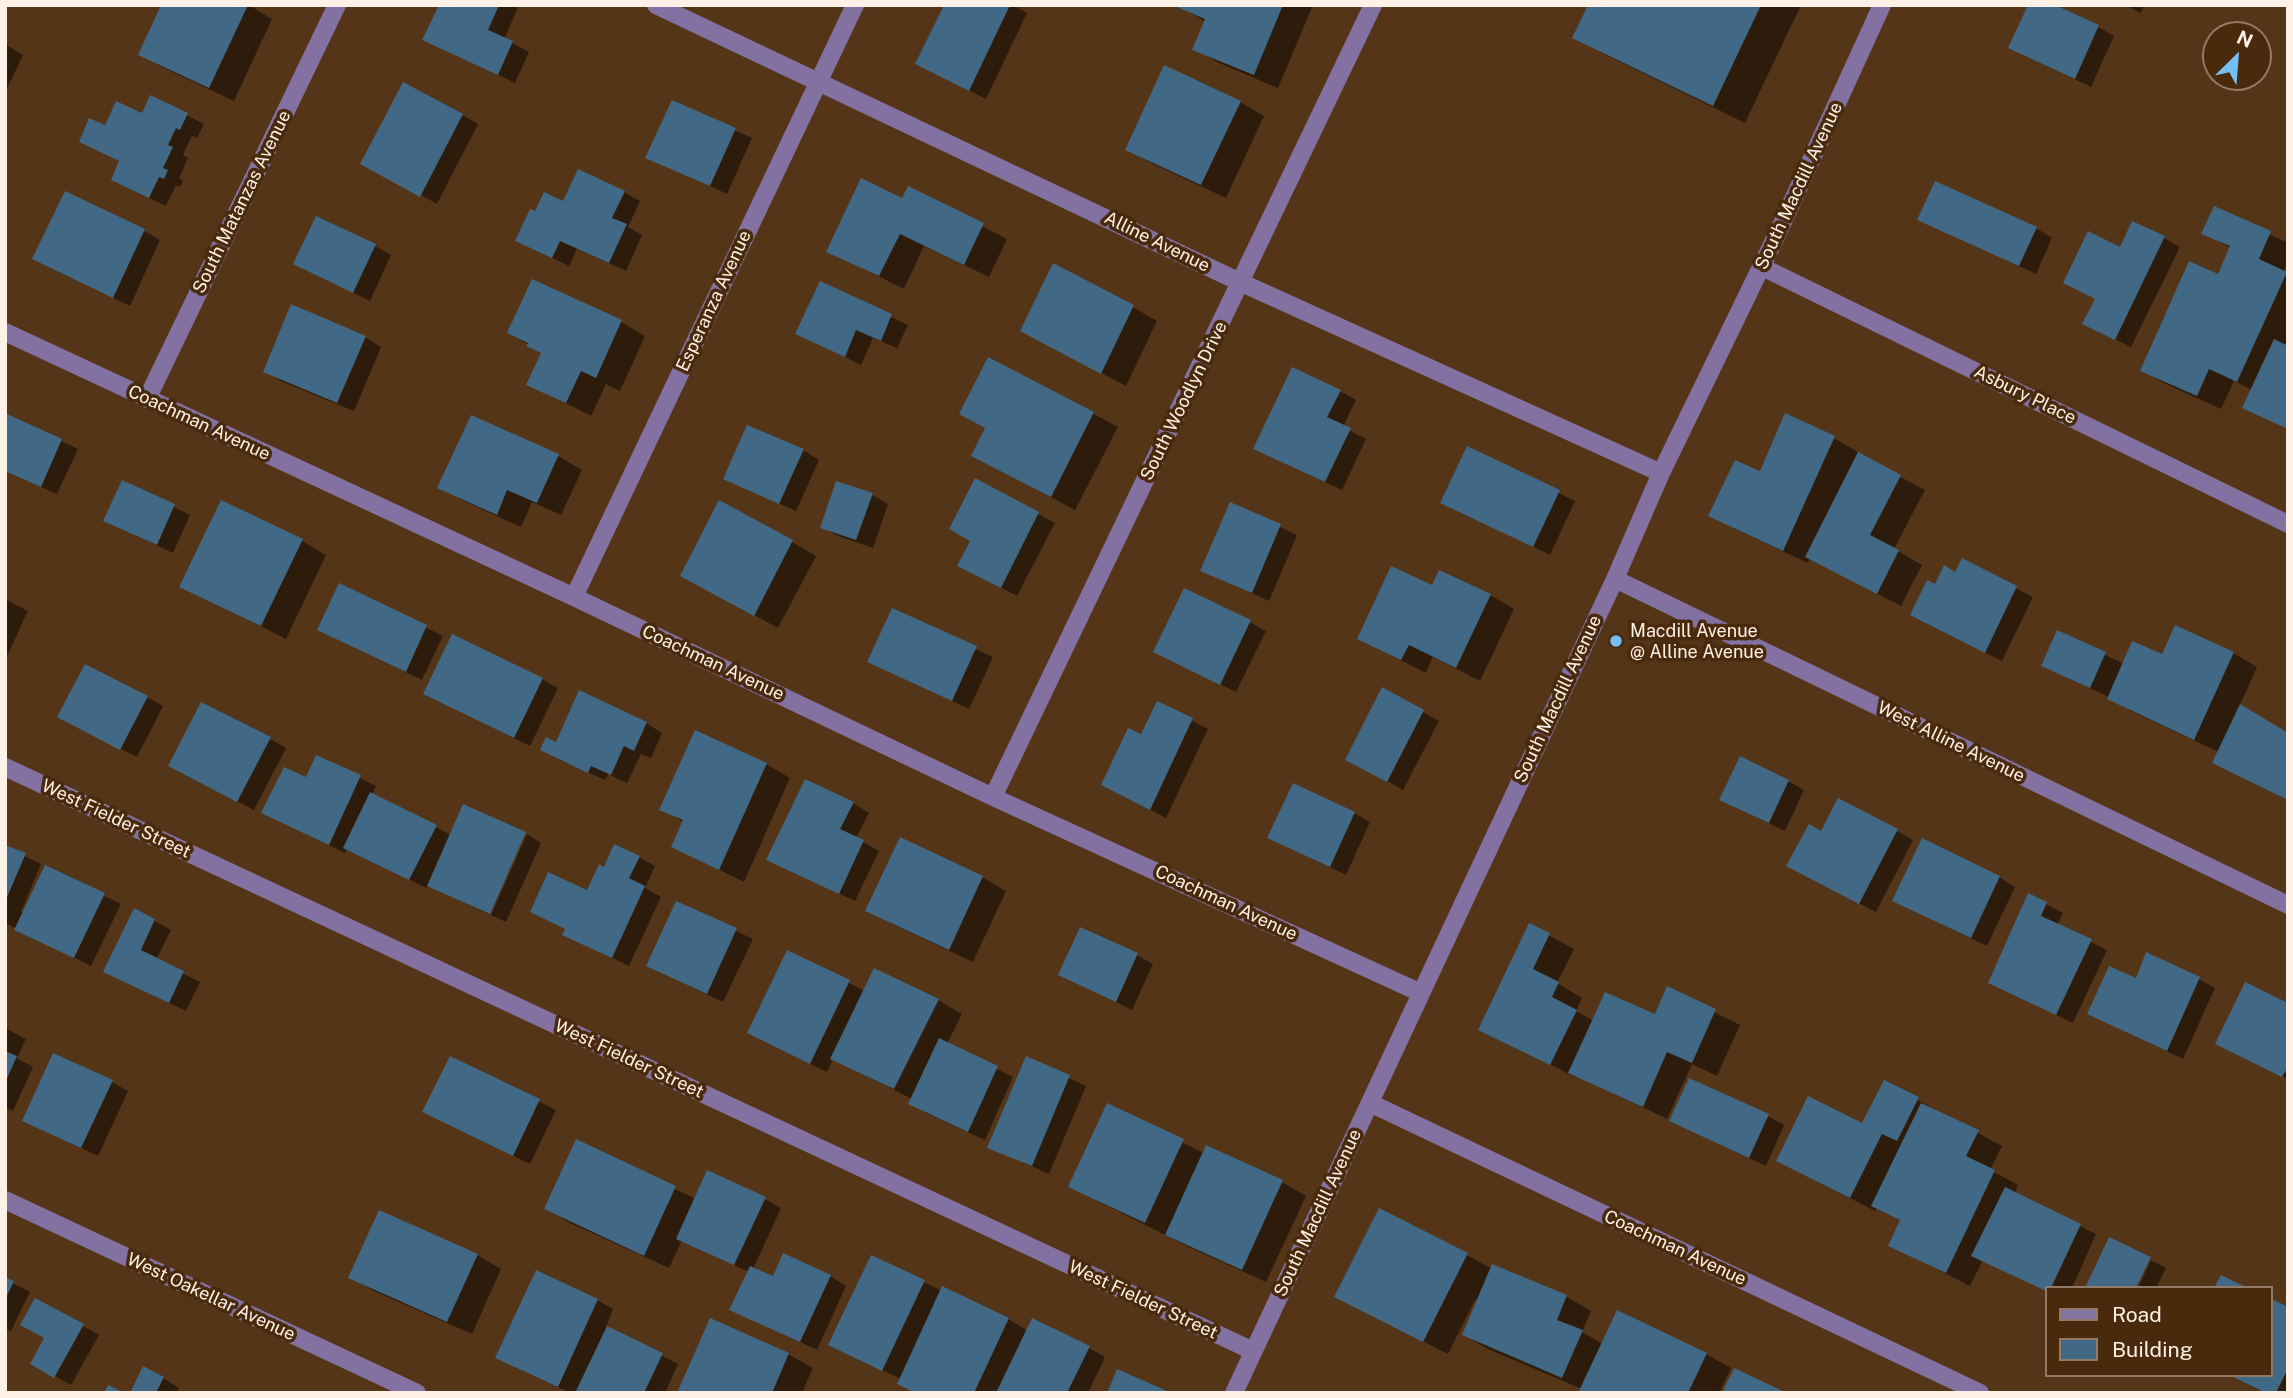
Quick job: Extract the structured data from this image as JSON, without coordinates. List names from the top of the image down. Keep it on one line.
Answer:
{"streets":{"street":["South Macdill Avenue","South Matanzas Avenue","Alline Avenue","Esperanza Avenue","Asbury Place","South Woodlyn Drive","Coachman Avenue","West Alline Avenue","West Fielder Street","West Oakellar Avenue"]},"crossings":[["South Macdill Avenue","Alline Avenue"],["South Macdill Avenue","Asbury Place"],["South Macdill Avenue","Coachman Avenue"],["South Macdill Avenue","West Alline Avenue"],["South Macdill Avenue","West Fielder Street"],["South Matanzas Avenue","Coachman Avenue"],["Alline Avenue","Esperanza Avenue"],["Alline Avenue","South Woodlyn Drive"],["Esperanza Avenue","Coachman Avenue"],["South Woodlyn Drive","Coachman Avenue"]],"places":["Macdill Avenue @ Alline Avenue"],"legend":["Road","Building"],"north":"top right"}
